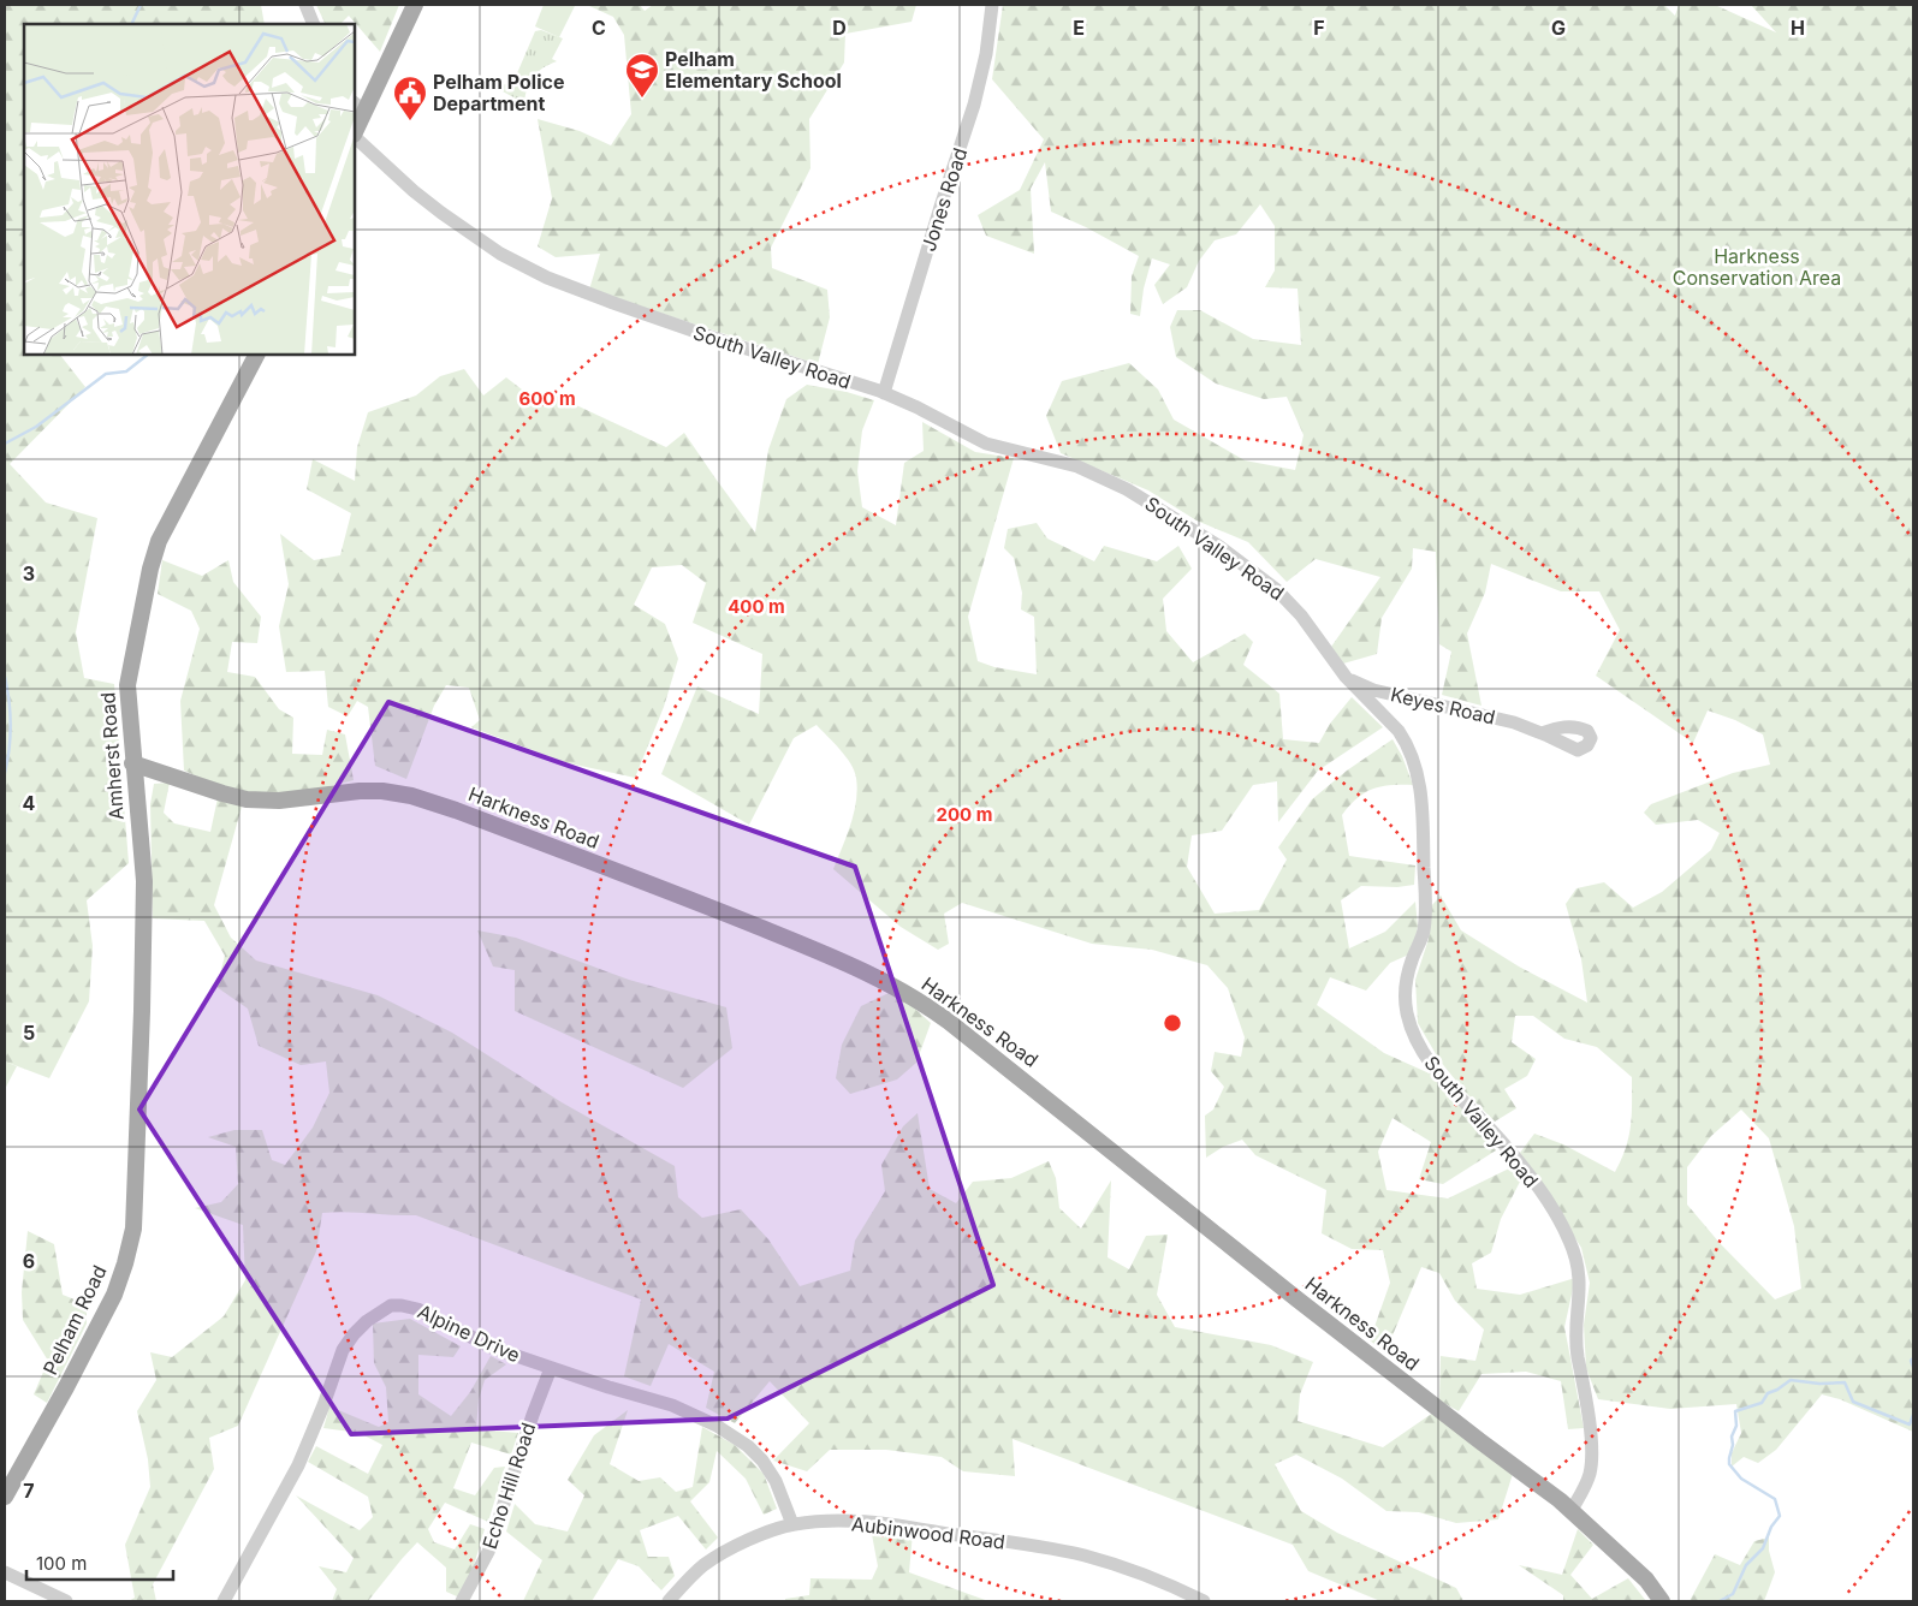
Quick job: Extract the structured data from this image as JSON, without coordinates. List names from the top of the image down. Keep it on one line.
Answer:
{"streets":{"main road":["Amherst Road","Harkness Road","Pelham Road"],"street":["Jones Road","South Valley Road","Keyes Road","Alpine Drive","Echo Hill Road","Aubinwood Road"]},"crossings":[["Jones Road","South Valley Road"],["South Valley Road","Keyes Road"],["South Valley Road","Harkness Road"],["Amherst Road","Harkness Road"],["Amherst Road","Pelham Road"],["Alpine Drive","Echo Hill Road"],["Alpine Drive","Aubinwood Road"]],"parks":["Harkness Conservation Area"],"places":{"school or university":["Pelham Elementary School"],"public building":["Pelham Police Department"]},"scale_bar":"100 m","grid":{"columns":["C","D","E","F","G","H"],"rows":["3","4","5","6","7"]},"rings":["600 m","400 m","200 m"]}
